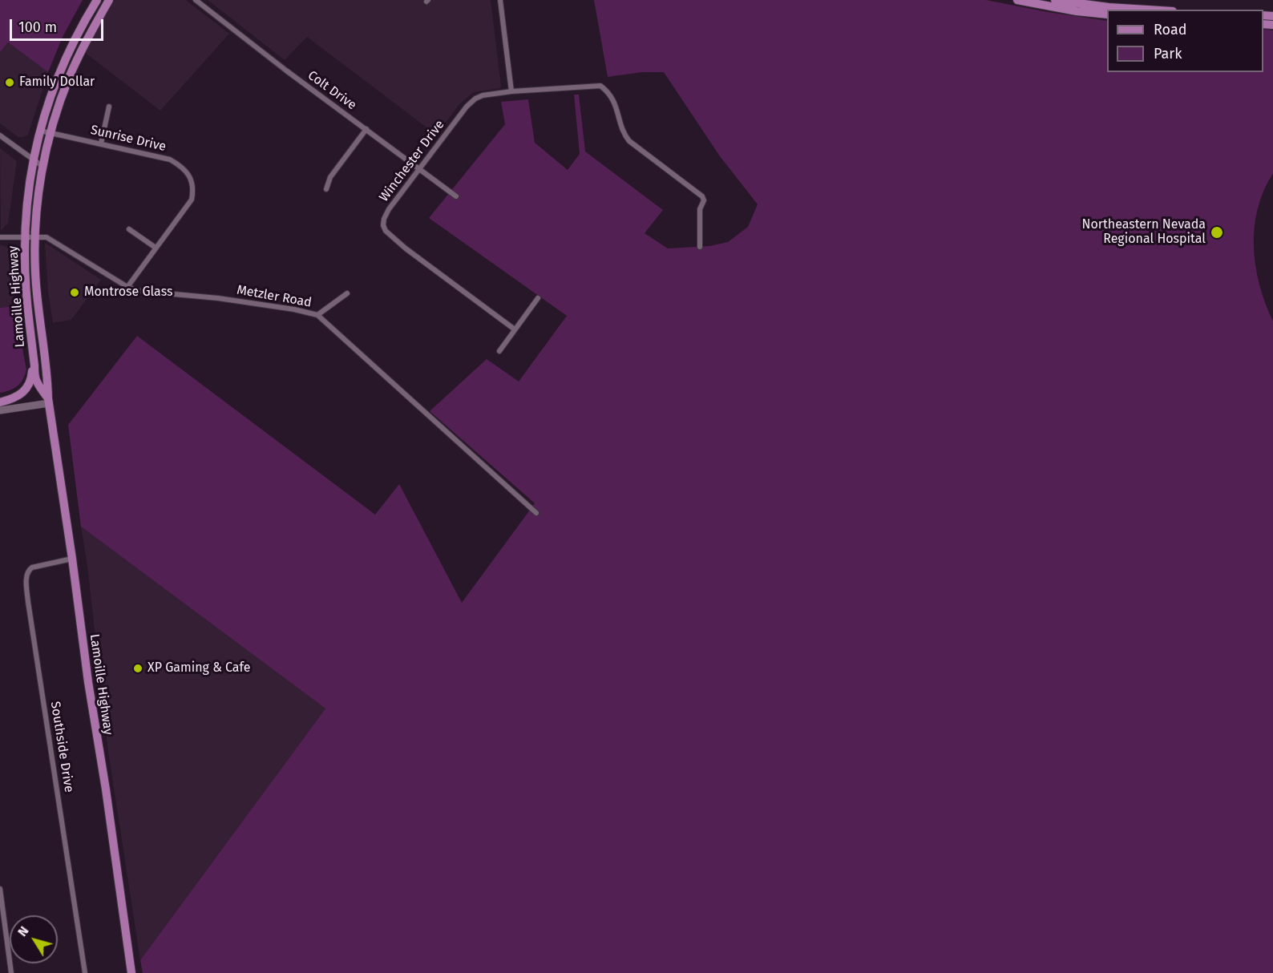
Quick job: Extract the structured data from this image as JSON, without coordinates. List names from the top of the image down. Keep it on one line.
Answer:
{"streets":{"main road":["Lamoille Highway"],"street":["Colt Drive","Sunrise Drive","Winchester Drive","Metzler Road","Southside Drive"]},"crossings":[["Colt Drive","Winchester Drive"],["Sunrise Drive","Lamoille Highway"],["Sunrise Drive","Metzler Road"],["Lamoille Highway","Metzler Road"],["Lamoille Highway","Southside Drive"]],"places":["Family Dollar","Northeastern Nevada Regional Hospital","Montrose Glass","XP Gaming & Cafe"],"legend":["Road","Park"],"scale_bar":"100 m","north":"top left"}
